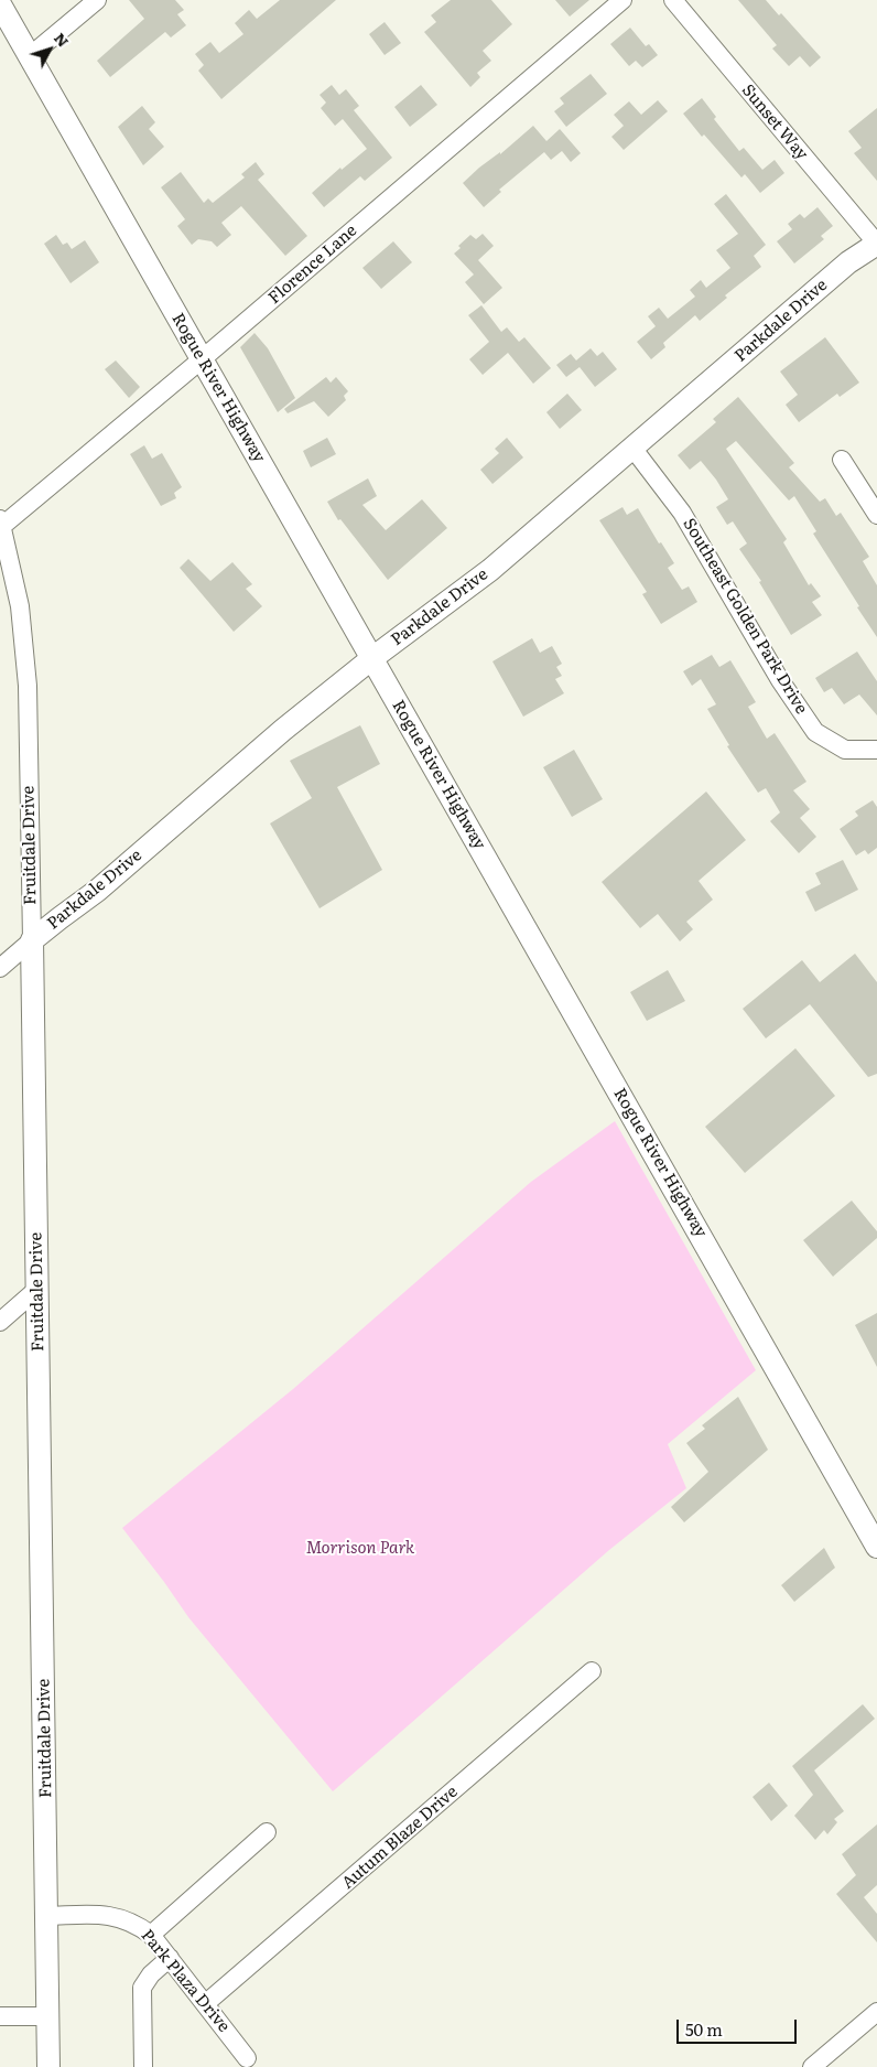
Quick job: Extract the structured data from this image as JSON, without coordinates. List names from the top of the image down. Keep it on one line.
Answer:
{"streets":{"main road":["Parkdale Drive","Rogue River Highway","Fruitdale Drive"],"street":["Sunset Way","Florence Lane","Southeast Golden Park Drive","Autum Blaze Drive","Park Plaza Drive"]},"crossings":[["Sunset Way","Parkdale Drive"],["Florence Lane","Rogue River Highway"],["Florence Lane","Fruitdale Drive"],["Parkdale Drive","Rogue River Highway"],["Parkdale Drive","Southeast Golden Park Drive"],["Parkdale Drive","Fruitdale Drive"],["Fruitdale Drive","Park Plaza Drive"],["Autum Blaze Drive","Park Plaza Drive"]],"parks":["Morrison Park"],"scale_bar":"50 m","north":"top right"}
